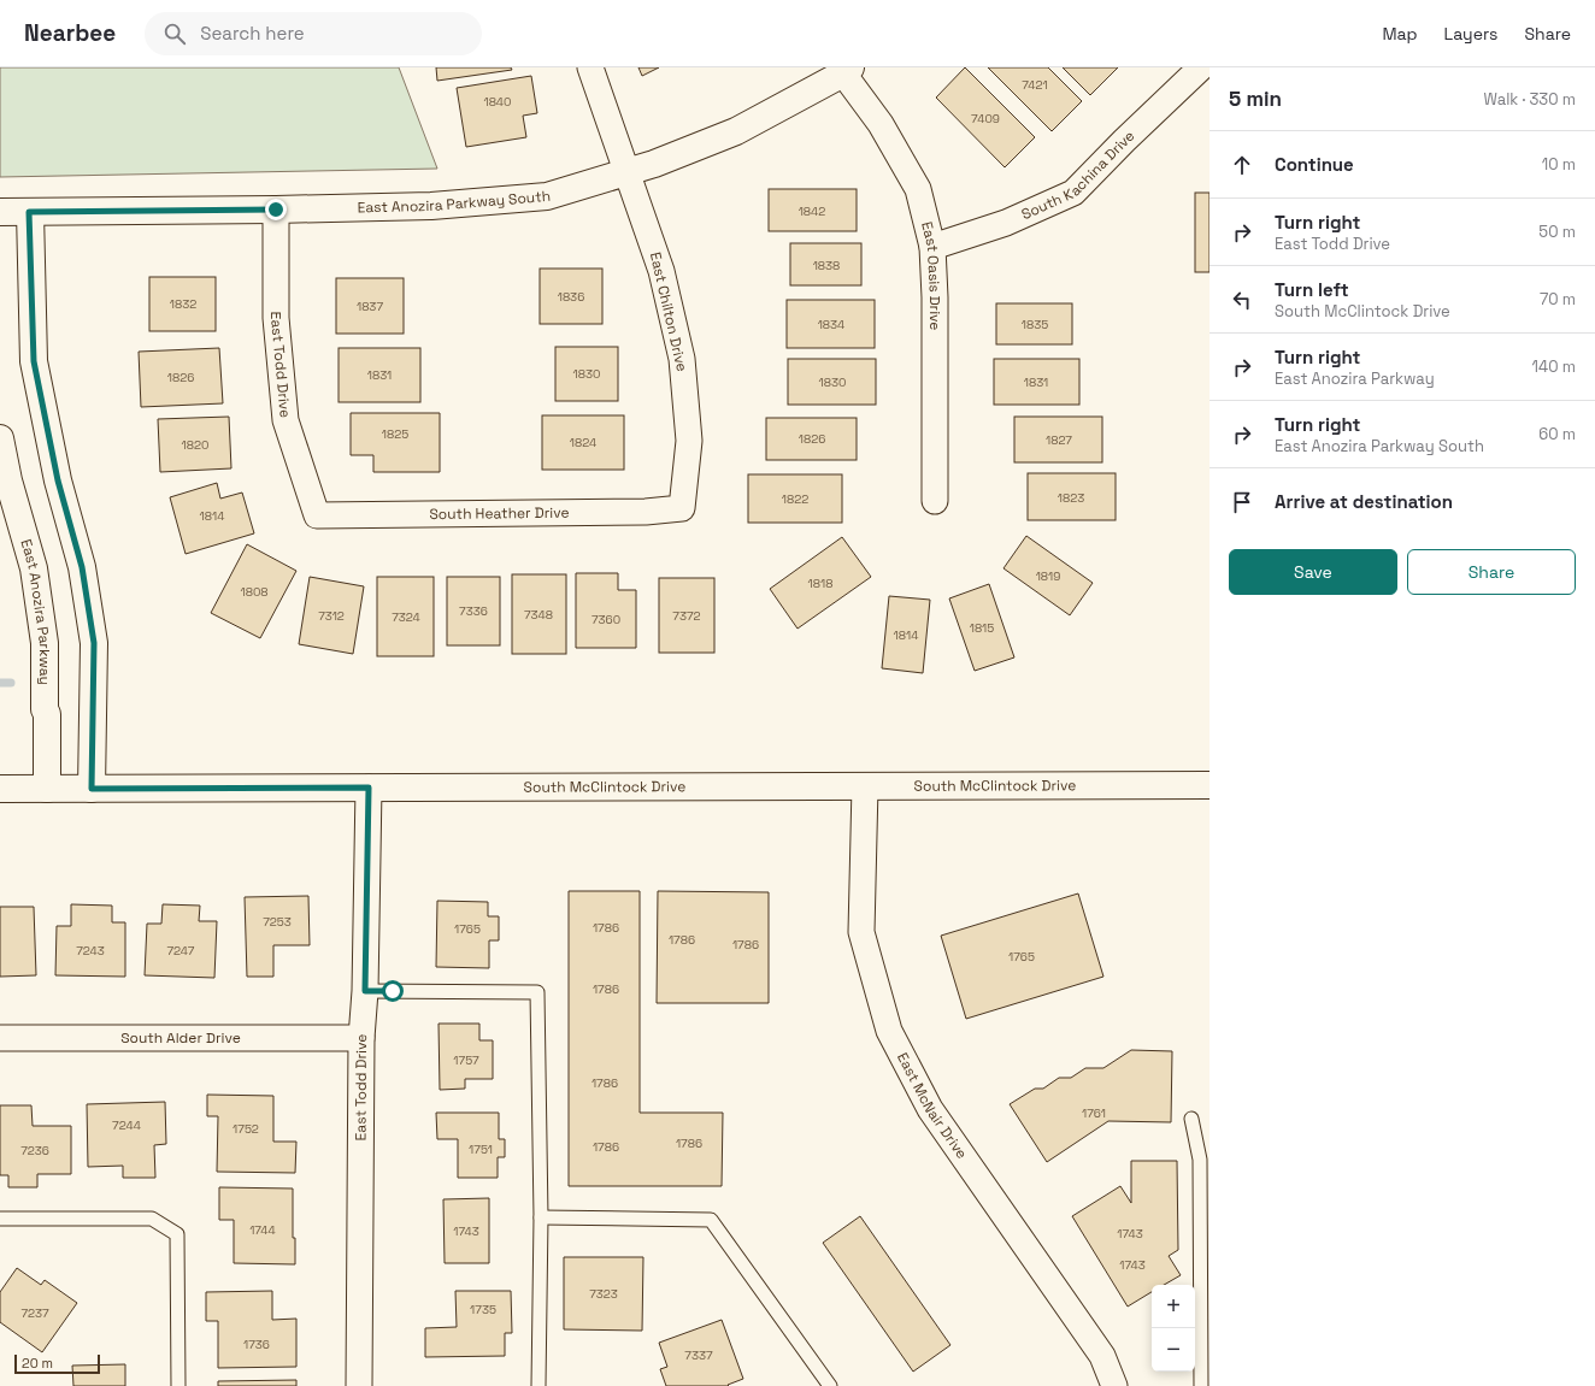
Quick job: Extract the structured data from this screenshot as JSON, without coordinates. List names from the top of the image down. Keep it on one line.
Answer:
{"streets":{"street":["South Kachina Drive","East Anozira Parkway South","East Oasis Drive","East Chilton Drive","East Todd Drive","South Heather Drive","East Anozira Parkway","South McClintock Drive","South Alder Drive","East McNair Drive"]},"crossings":[["South Kachina Drive","East Oasis Drive"],["East Anozira Parkway South","East Oasis Drive"],["East Anozira Parkway South","East Chilton Drive"],["East Anozira Parkway South","East Todd Drive"],["East Chilton Drive","South Heather Drive"],["East Todd Drive","South Heather Drive"],["East Todd Drive","South McClintock Drive"],["East Todd Drive","South Alder Drive"],["East Anozira Parkway","South McClintock Drive"],["South McClintock Drive","East McNair Drive"]],"house_numbers":["7421","1840","7409","1842","1838","1836","1832","1837","1834","1835","1830","1831","1826","1830","1831","1825","1826","1827","1824","1820","1823","1822","1814","1819","1818","1808","7336","7348","7312","7372","7324","7360","1815","1814","7253","1786","1765","1786","1786","7243","7247","1765","1786","1757","1786","1761","7244","1752","1786","1786","1751","7236","1744","1743","1743","1743","7323","1735","7237","1736","7337"],"scale_bar":"20 m","page":{"header":"Nearbee","search":"Search here","nav":["Map","Layers","Share"],"heading":["5 min","Walk · 330 m"],"list":[["Continue","10 m"],["Turn right","East Todd Drive","50 m"],["Turn left","South McClintock Drive","70 m"],["Turn right","East Anozira Parkway","140 m"],["Turn right","East Anozira Parkway South","60 m"],"Arrive at destination"],"buttons":["Save","Share"],"map_buttons":["+","−"],"scale":"20 m"}}
